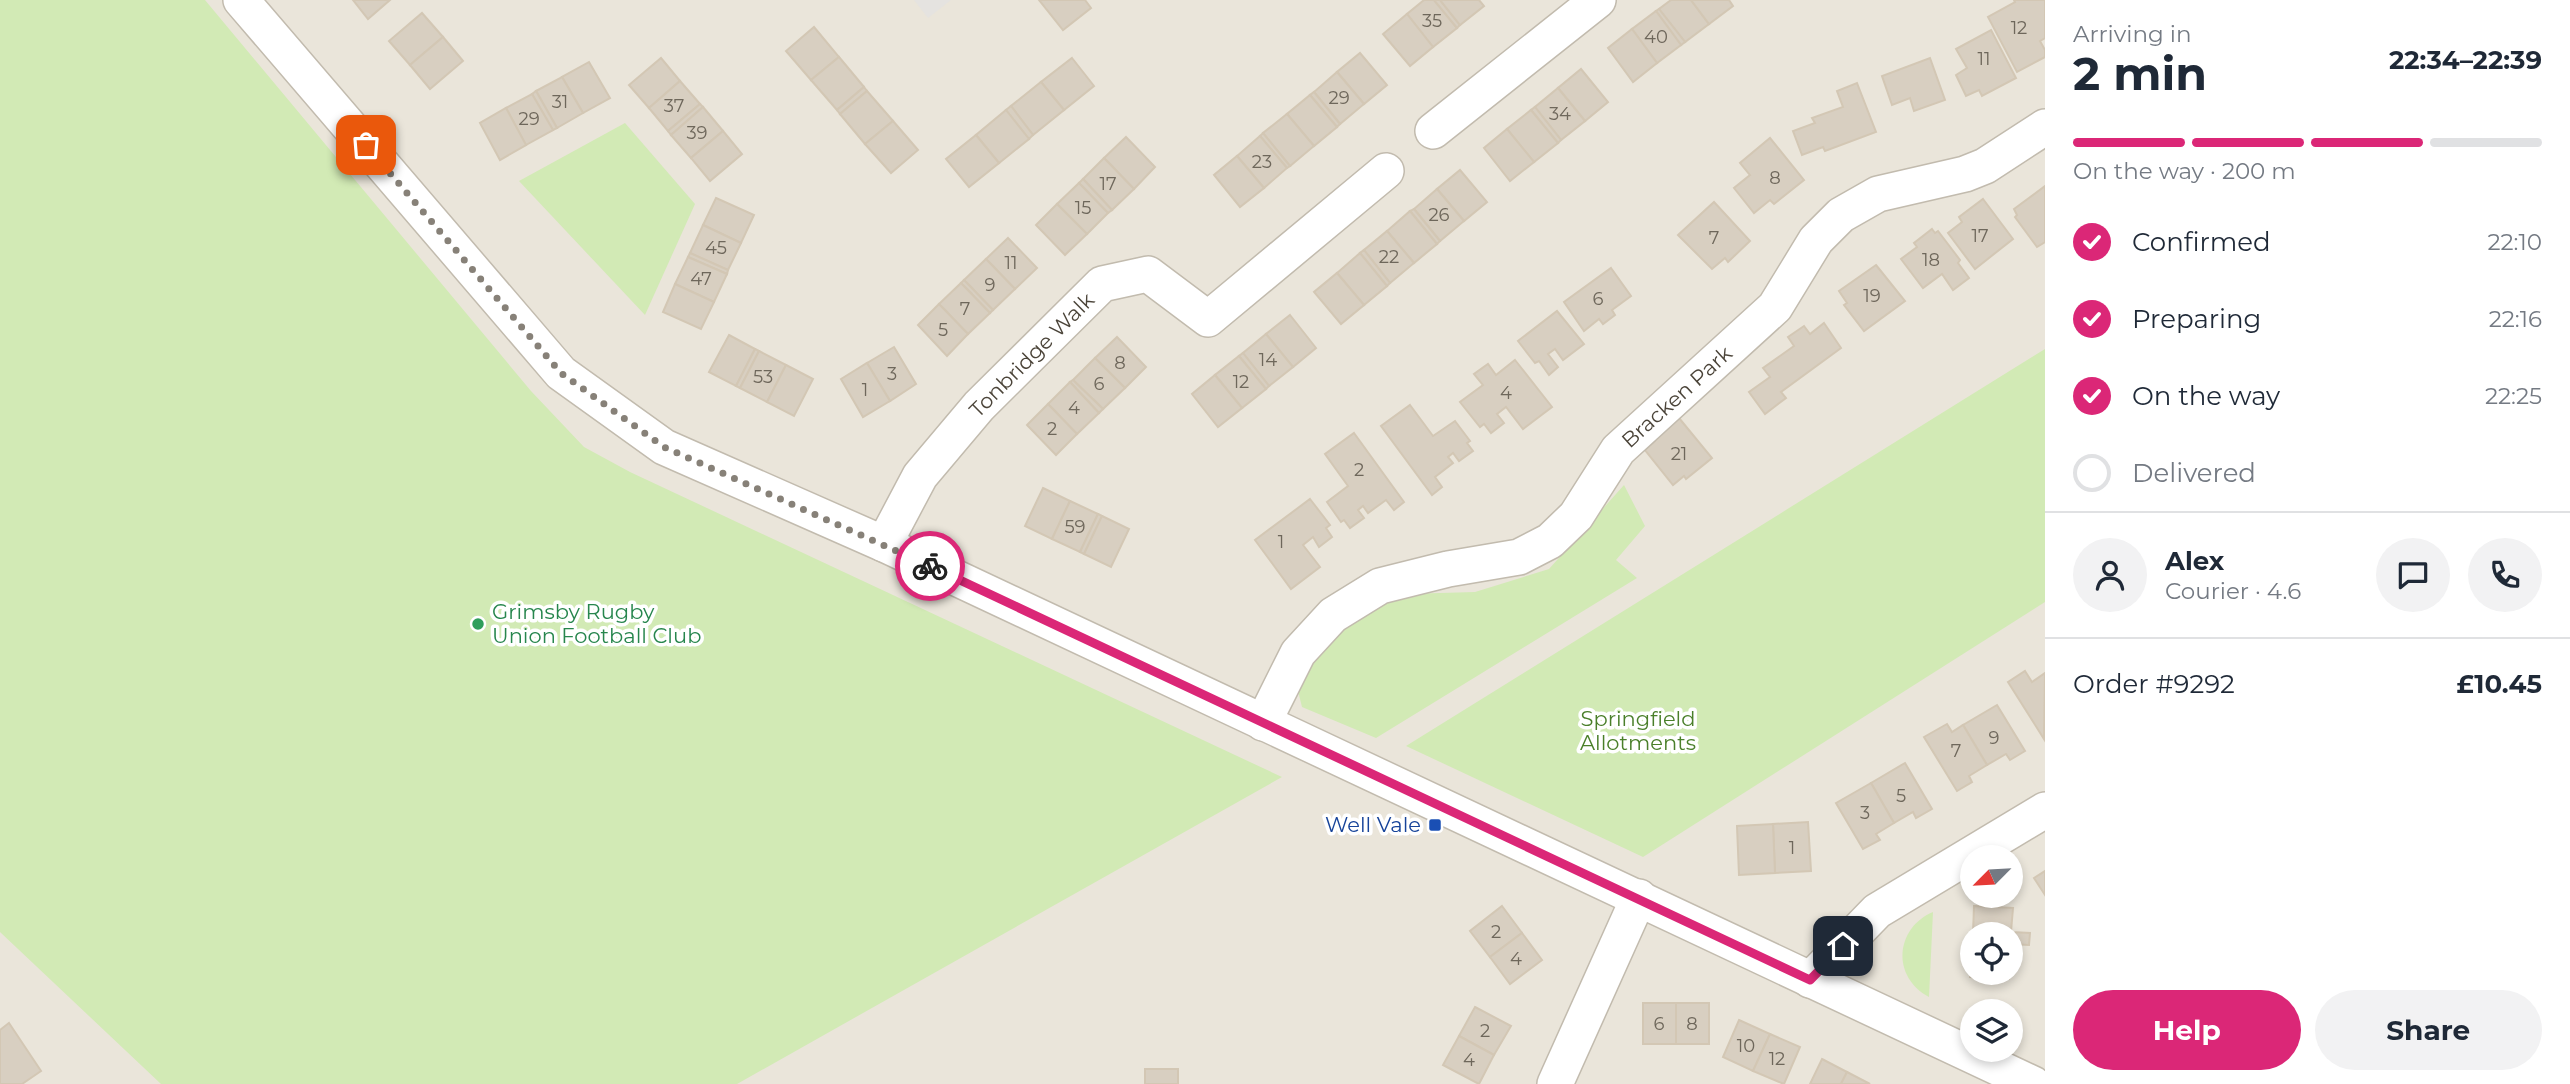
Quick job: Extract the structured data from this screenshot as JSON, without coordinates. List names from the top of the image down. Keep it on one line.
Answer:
{"streets":{"street":["Tonbridge Walk","Bracken Park"]},"parks":["Springfield Allotments"],"places":{"other":["Grimsby Rugby Union Football Club"],"transit":["Well Vale"]},"house_numbers":["35","12","40","11","29","31","37","34","29","39","23","8","17","15","26","17","7","45","22","18","11","47","9","19","6","7","5","14","8","3","53","12","6","1","4","4","2","21","2","59","1","9","7","5","3","1","2","4","6","8","2","10","12","4"],"north":"bottom left","page":{"heading":["2 min","Arriving in","22:34–22:39"],"panel":["Alex","Courier · 4.6","Order #9292","£10.45"],"bar":"On the way · 200 m","list":[["Confirmed","22:10"],["Preparing","22:16"],["On the way","22:25"],"Delivered"],"buttons":["Help","Share"]}}
